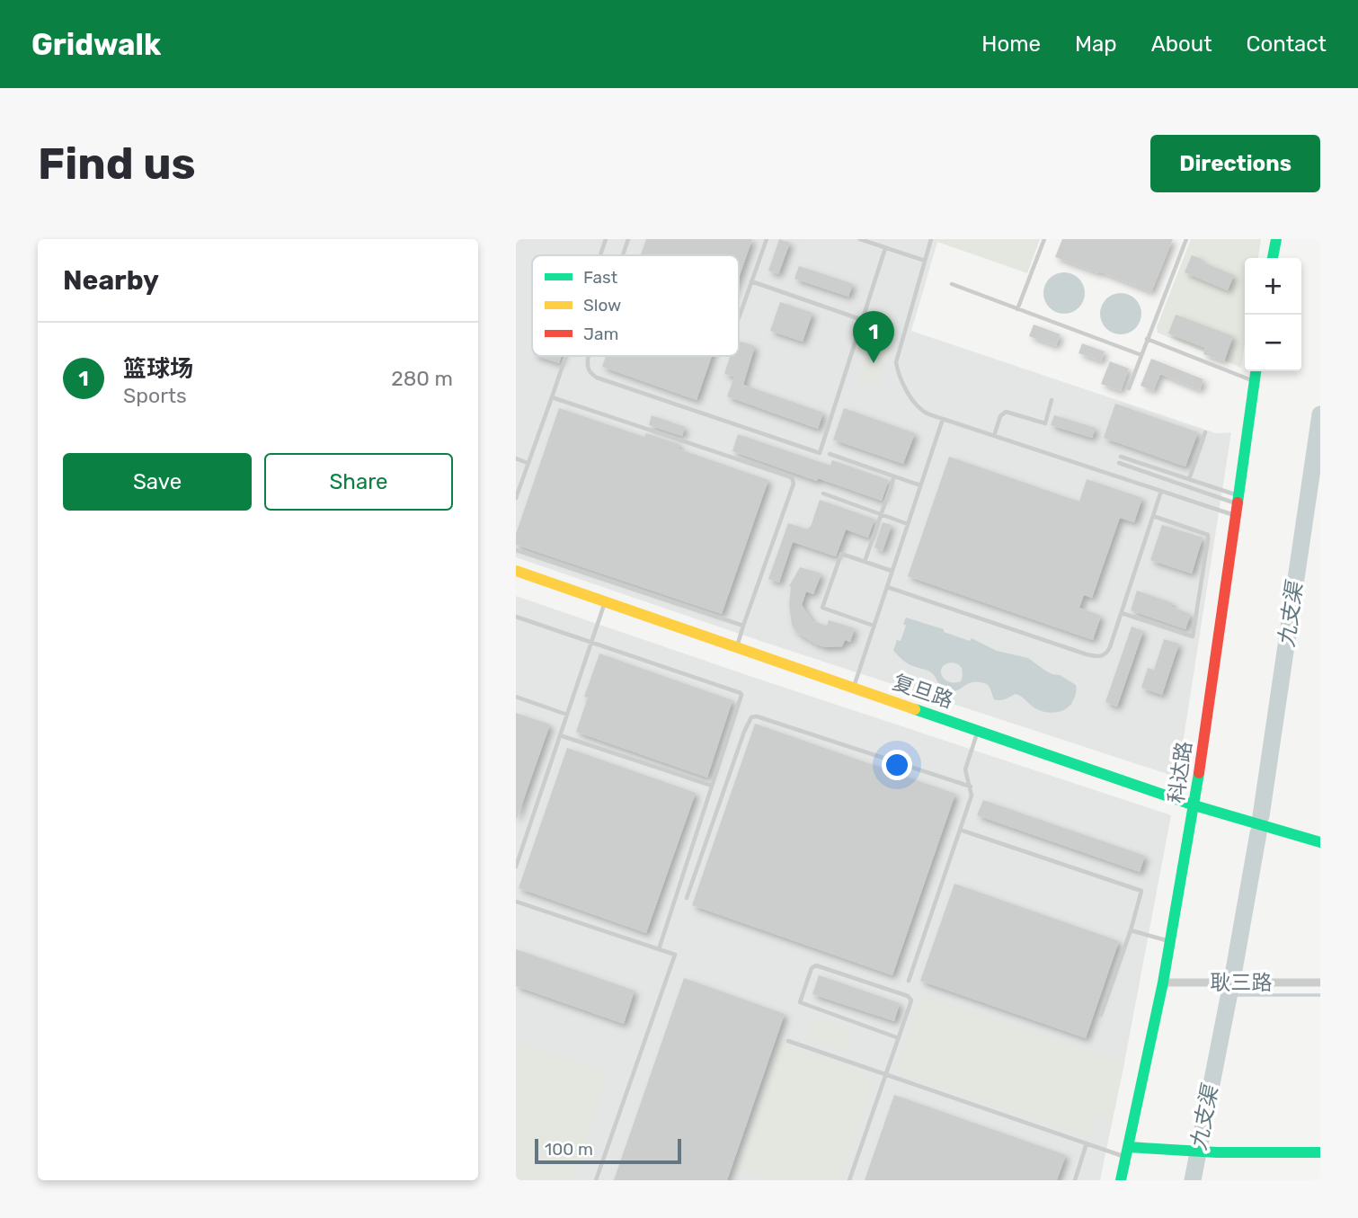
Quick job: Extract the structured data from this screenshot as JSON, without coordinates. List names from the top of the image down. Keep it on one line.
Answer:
{"streets":{"street":["复旦路","科达路","耿三路"]},"crossings":[["复旦路","科达路"],["科达路","耿三路"]],"water":["九支渠"],"legend":["Fast","Slow","Jam"],"scale_bar":"100 m","page":{"header":"Gridwalk","nav":["Home","Map","About","Contact"],"buttons":["Directions",["Save","Share"]],"title":"Find us","heading":"Nearby","map_buttons":["+","−"],"pins":"1","list":[{"mark":"1","name":"篮球场","note":"Sports","value":"280 m"}],"scale":"100 m"}}
